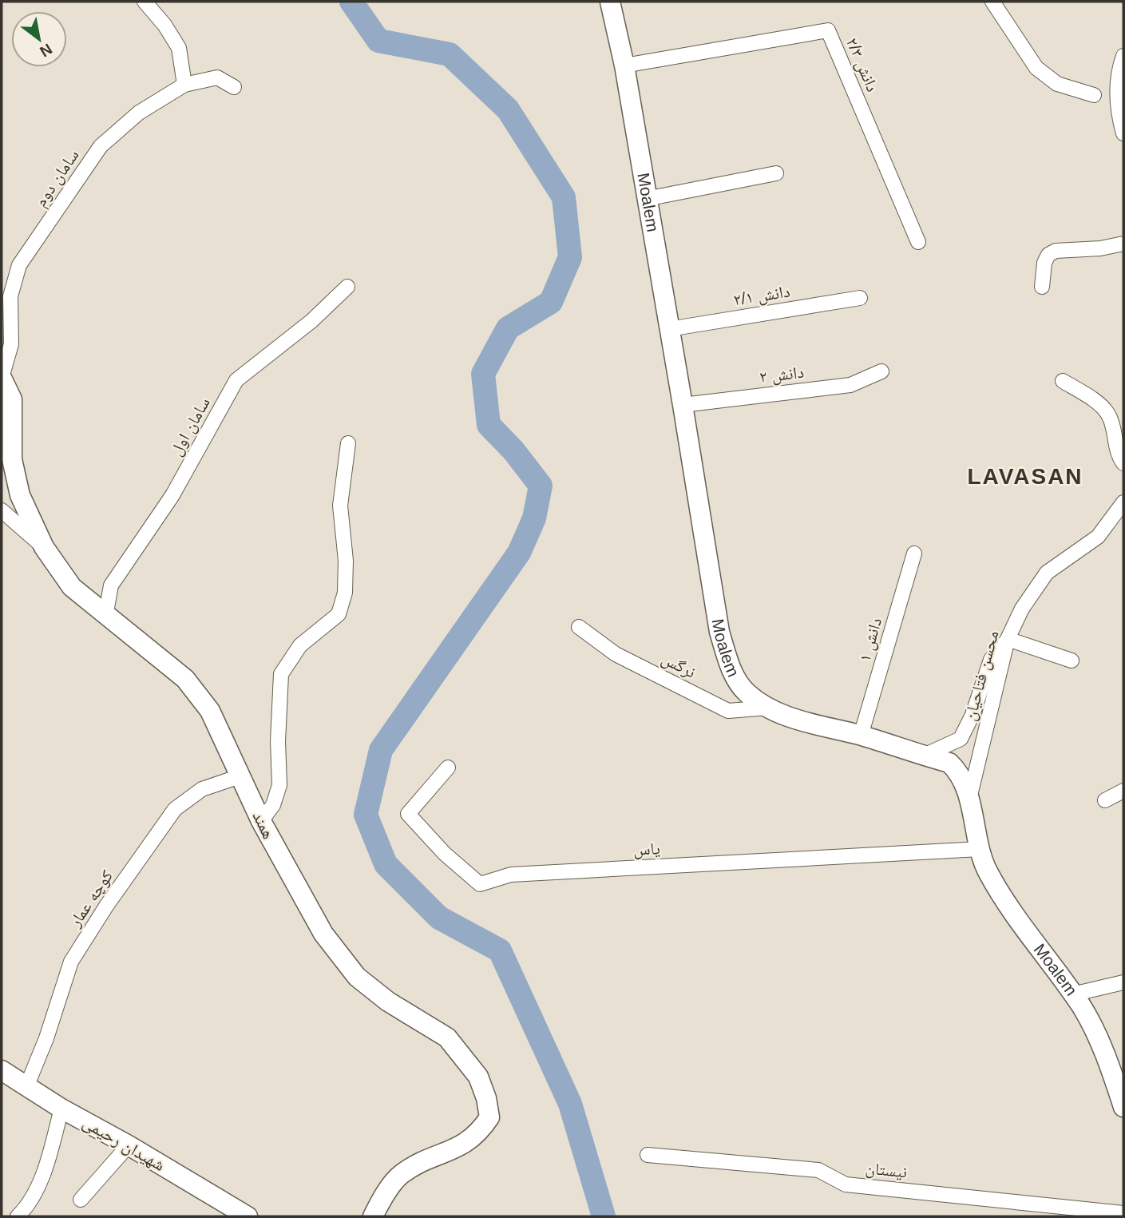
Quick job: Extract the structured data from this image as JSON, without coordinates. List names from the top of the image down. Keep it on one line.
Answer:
{"streets":{"street":["دانش ۲/۳","سامان دوم","Moalem","دانش ۲/۱","دانش ۲","سامان اول","دانش ۱","نرگس","محسن فتاحیان","همند","یاس","کوچه عمار","شهیدان رحیمی","نیستان"]},"crossings":[["دانش ۲/۳","Moalem"],["سامان دوم","همند"],["Moalem","دانش ۲/۱"],["Moalem","دانش ۲"],["Moalem","دانش ۱"],["Moalem","نرگس"],["Moalem","محسن فتاحیان"],["Moalem","یاس"],["سامان اول","همند"],["همند","کوچه عمار"],["کوچه عمار","شهیدان رحیمی"]],"districts":["LAVASAN"],"north":"bottom right"}
